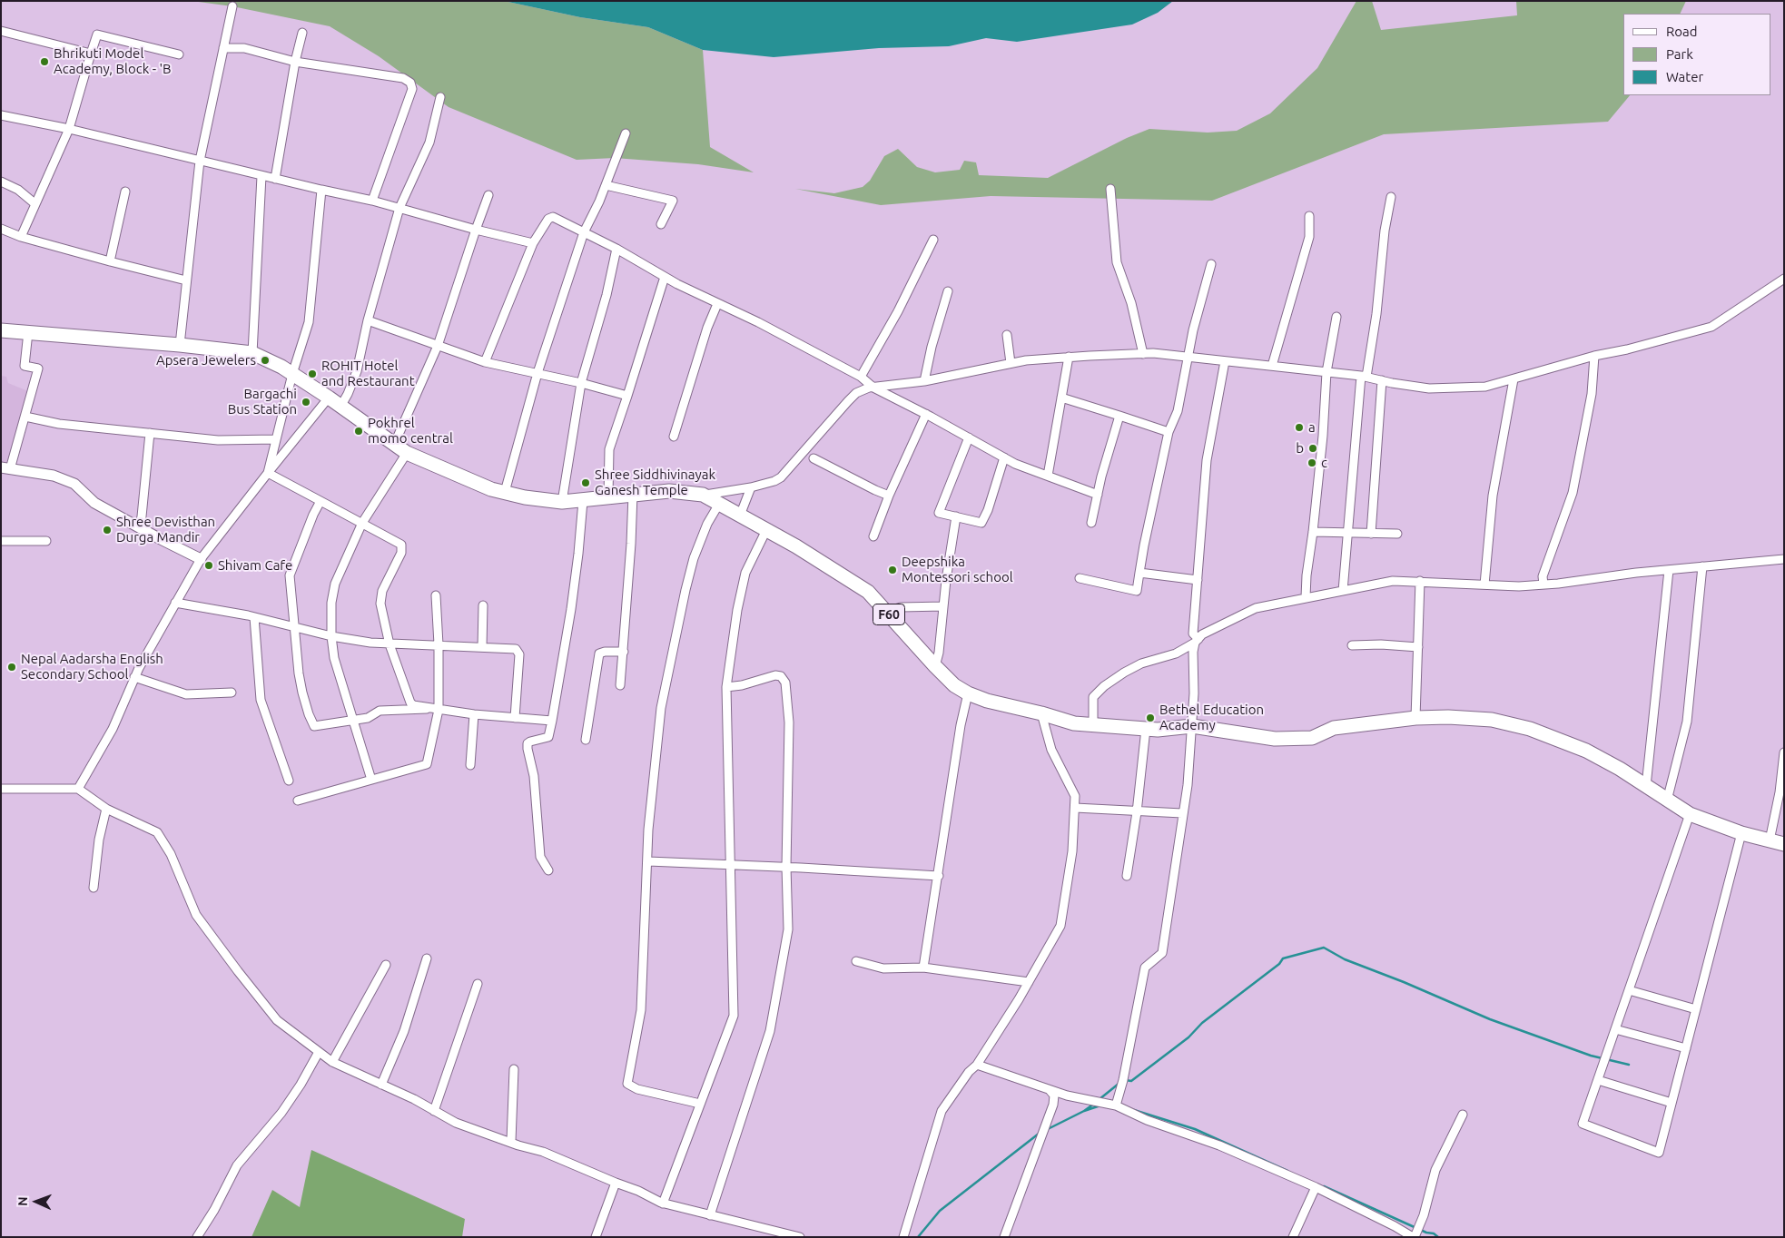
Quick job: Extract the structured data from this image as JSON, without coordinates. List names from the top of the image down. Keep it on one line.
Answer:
{"streets":{"main road":["F60"]},"places":["Bhrikuti Model Academy, Block - 'B","Apsera Jewelers","ROHIT Hotel and Restaurant","Bargachi Bus Station","a","Pokhrel momo central","b","c","Shree Siddhivinayak Ganesh Temple","Shree Devisthan Durga Mandir","Shivam Cafe","Deepshika Montessori school","Nepal Aadarsha English Secondary School","Bethel Education Academy"],"legend":["Road","Park","Water"],"north":"left"}
